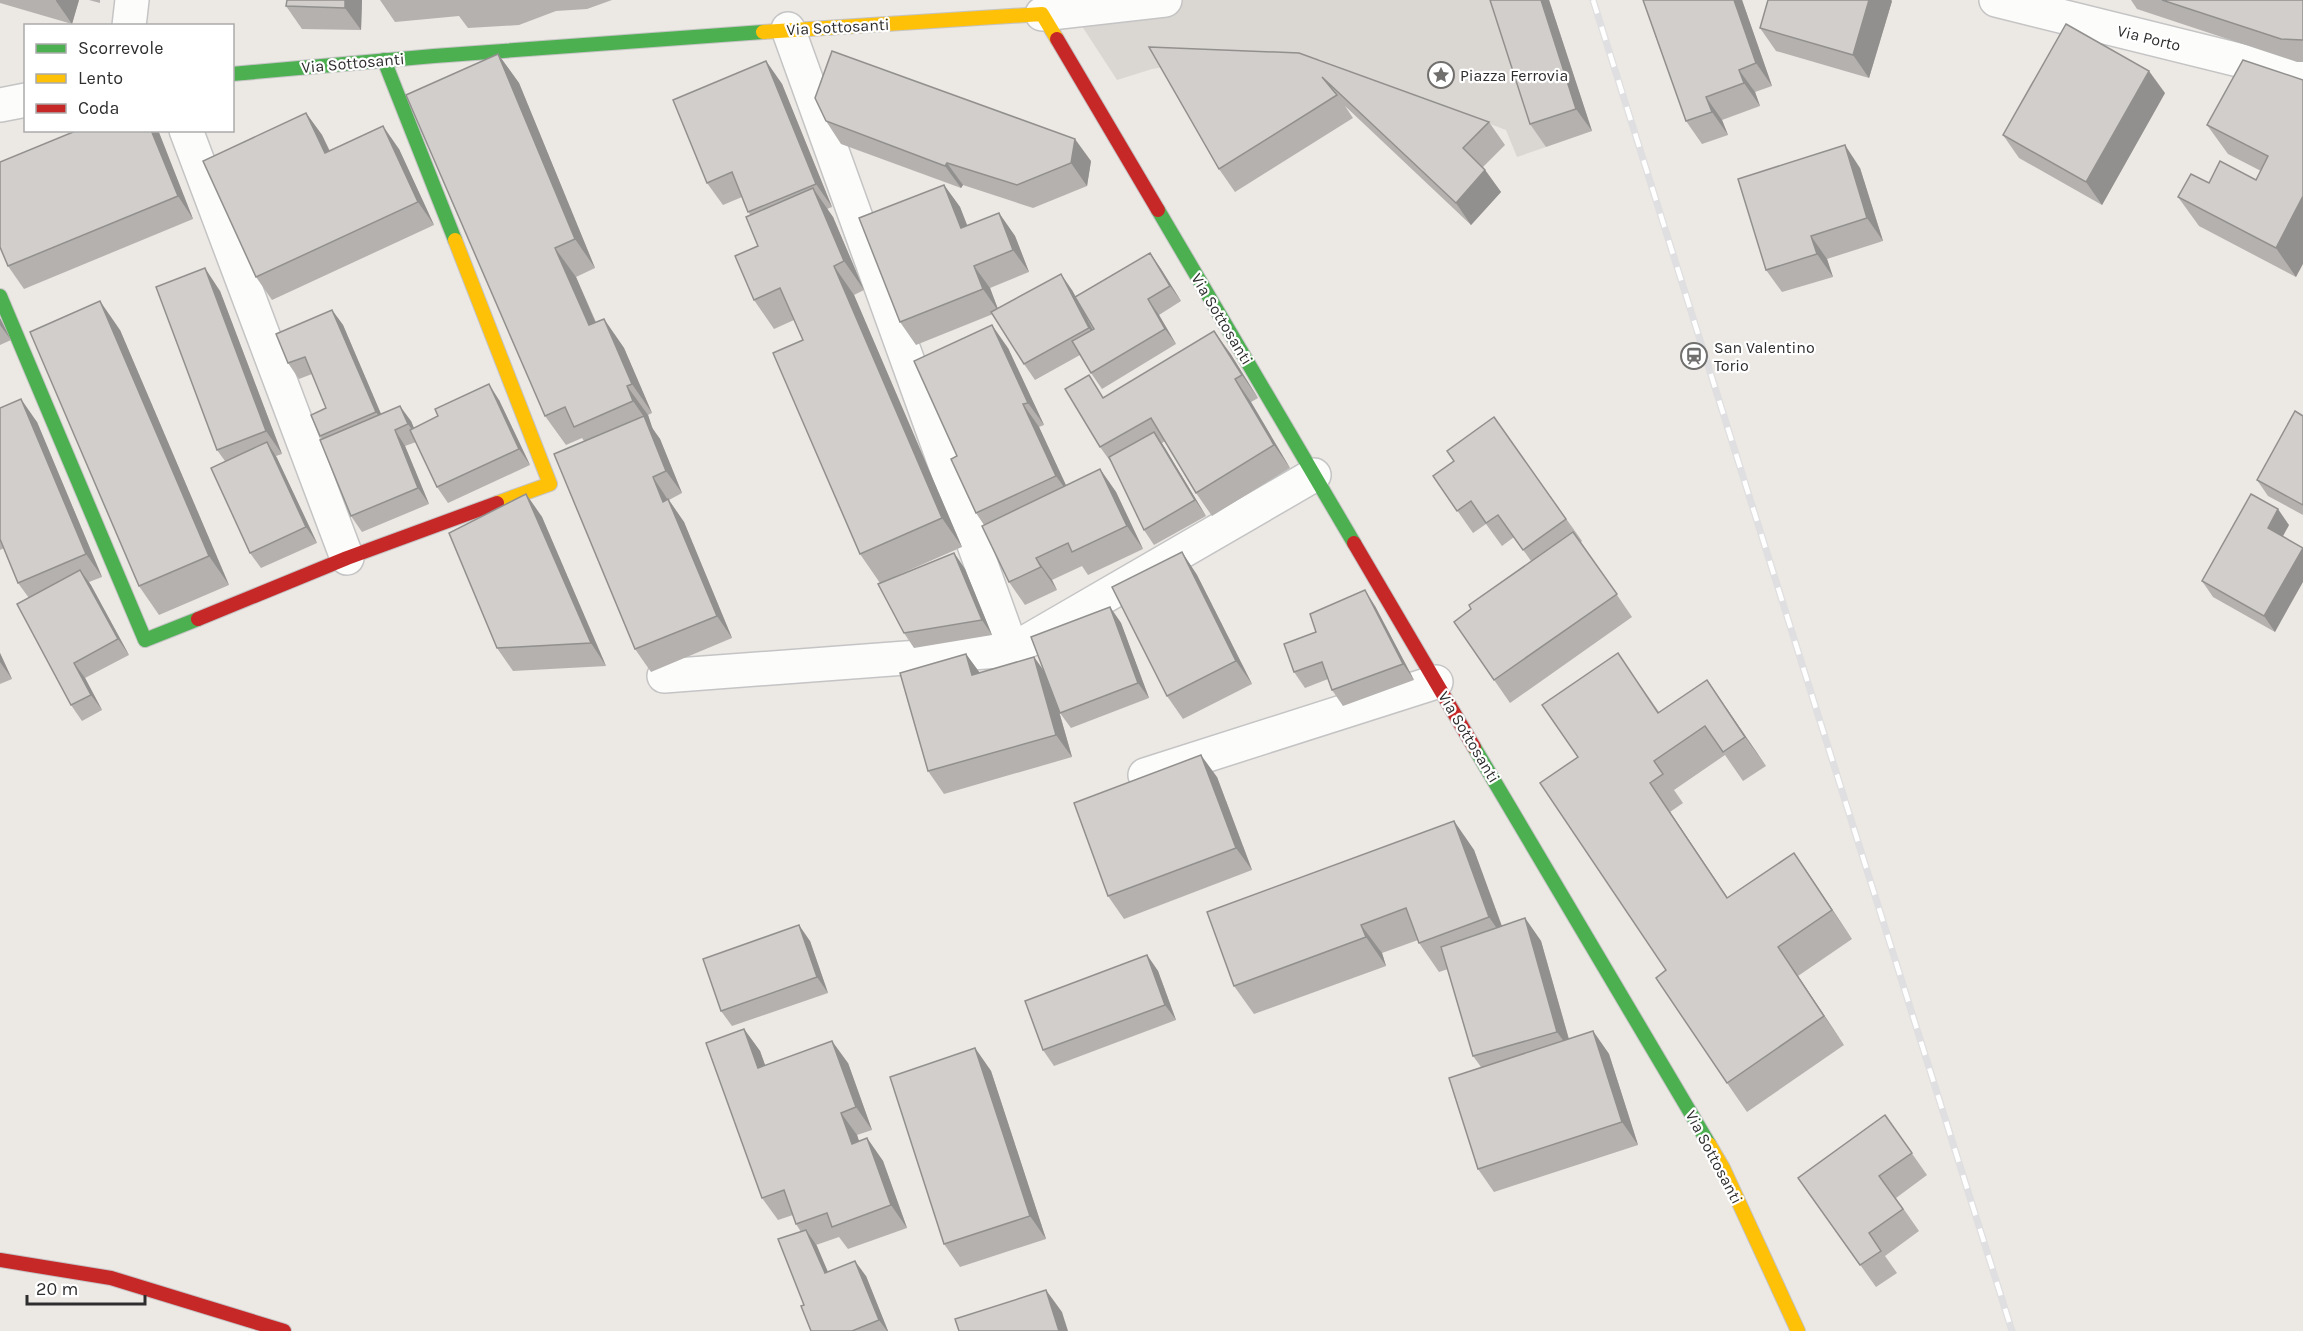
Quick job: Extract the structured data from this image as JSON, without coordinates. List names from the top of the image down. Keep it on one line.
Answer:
{"streets":{"street":["Via Sottosanti","Via Porto"]},"places":{"place":["Piazza Ferrovia"],"station":["San Valentino Torio"]},"legend":["Scorrevole","Lento","Coda"],"scale_bar":"20 m"}
